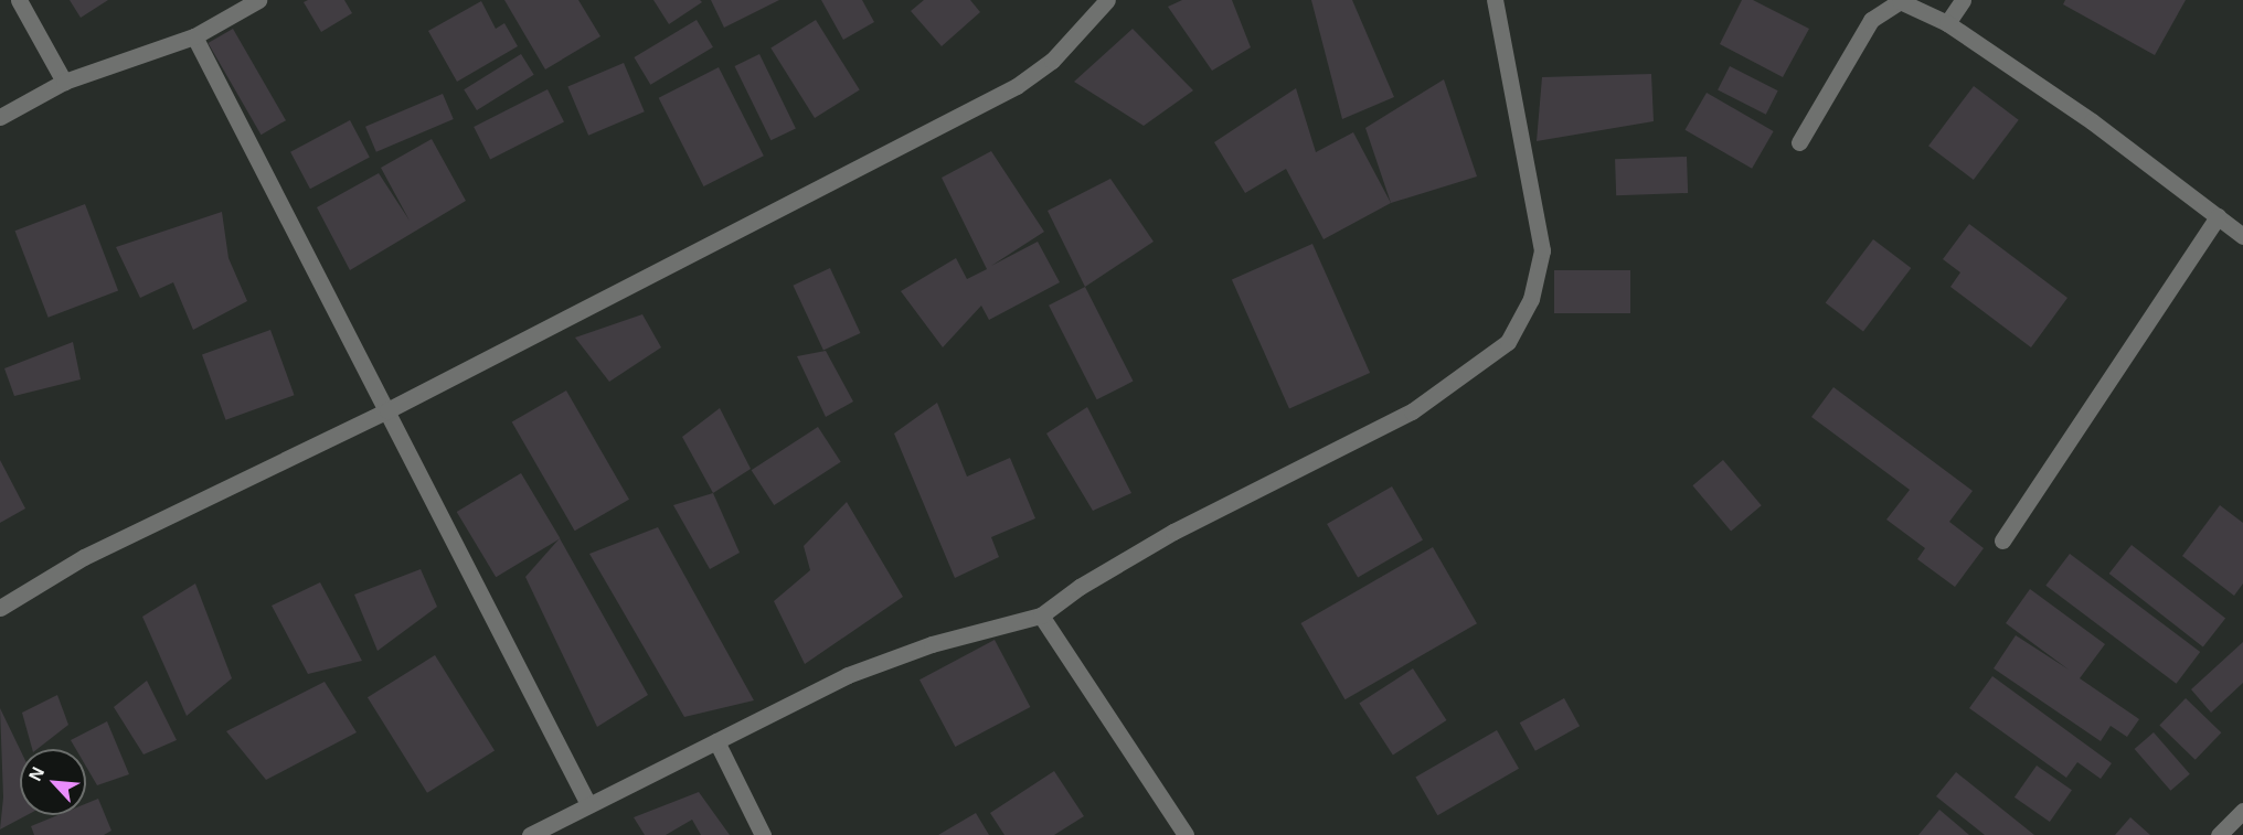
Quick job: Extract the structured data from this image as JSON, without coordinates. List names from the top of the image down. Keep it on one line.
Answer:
{"north":"top left"}
